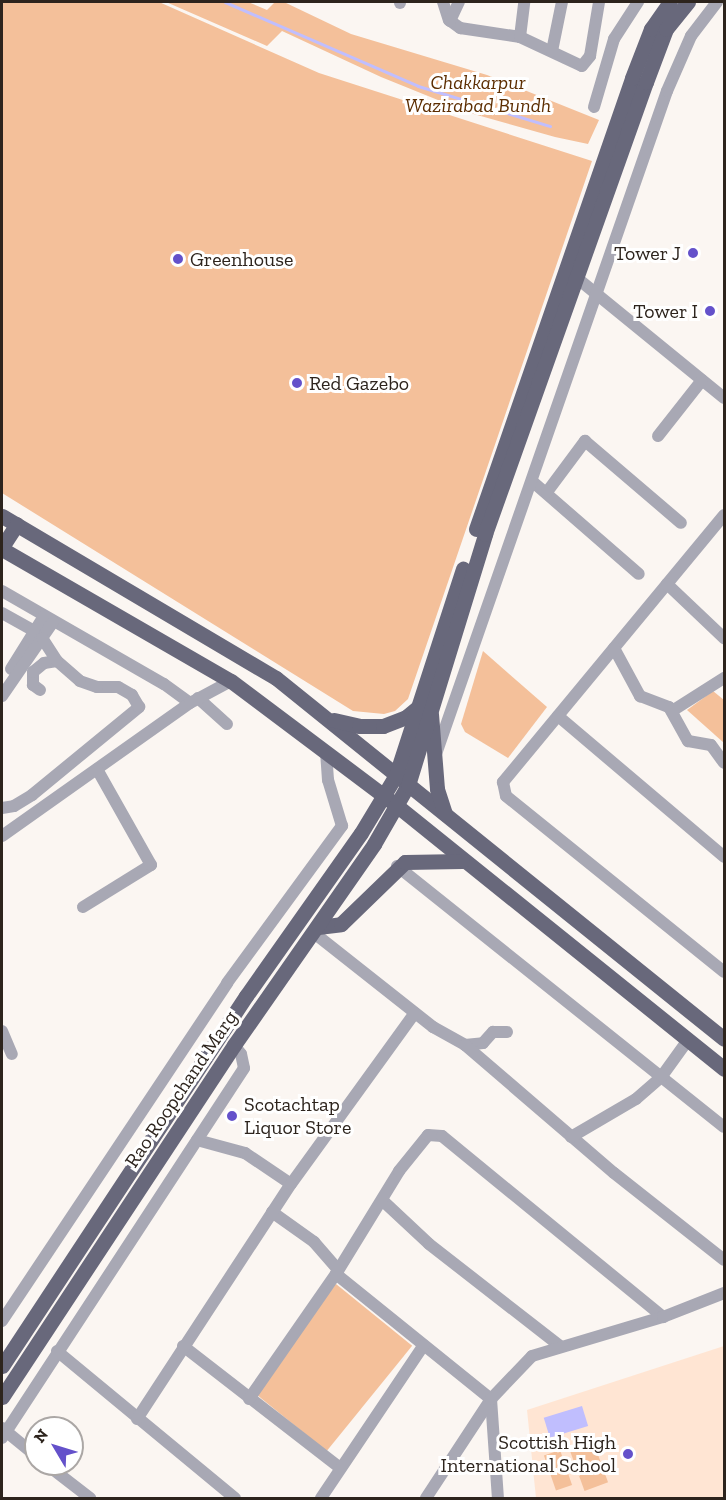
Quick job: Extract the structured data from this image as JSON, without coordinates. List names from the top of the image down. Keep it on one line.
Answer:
{"streets":{"main road":["Rao Roopchand Marg"]},"parks":["Chakkarpur Wazirabad Bundh"],"places":["Tower J","Greenhouse","Tower I","Red Gazebo","Scotachtap Liquor Store","Scottish High International School"],"north":"top left"}
